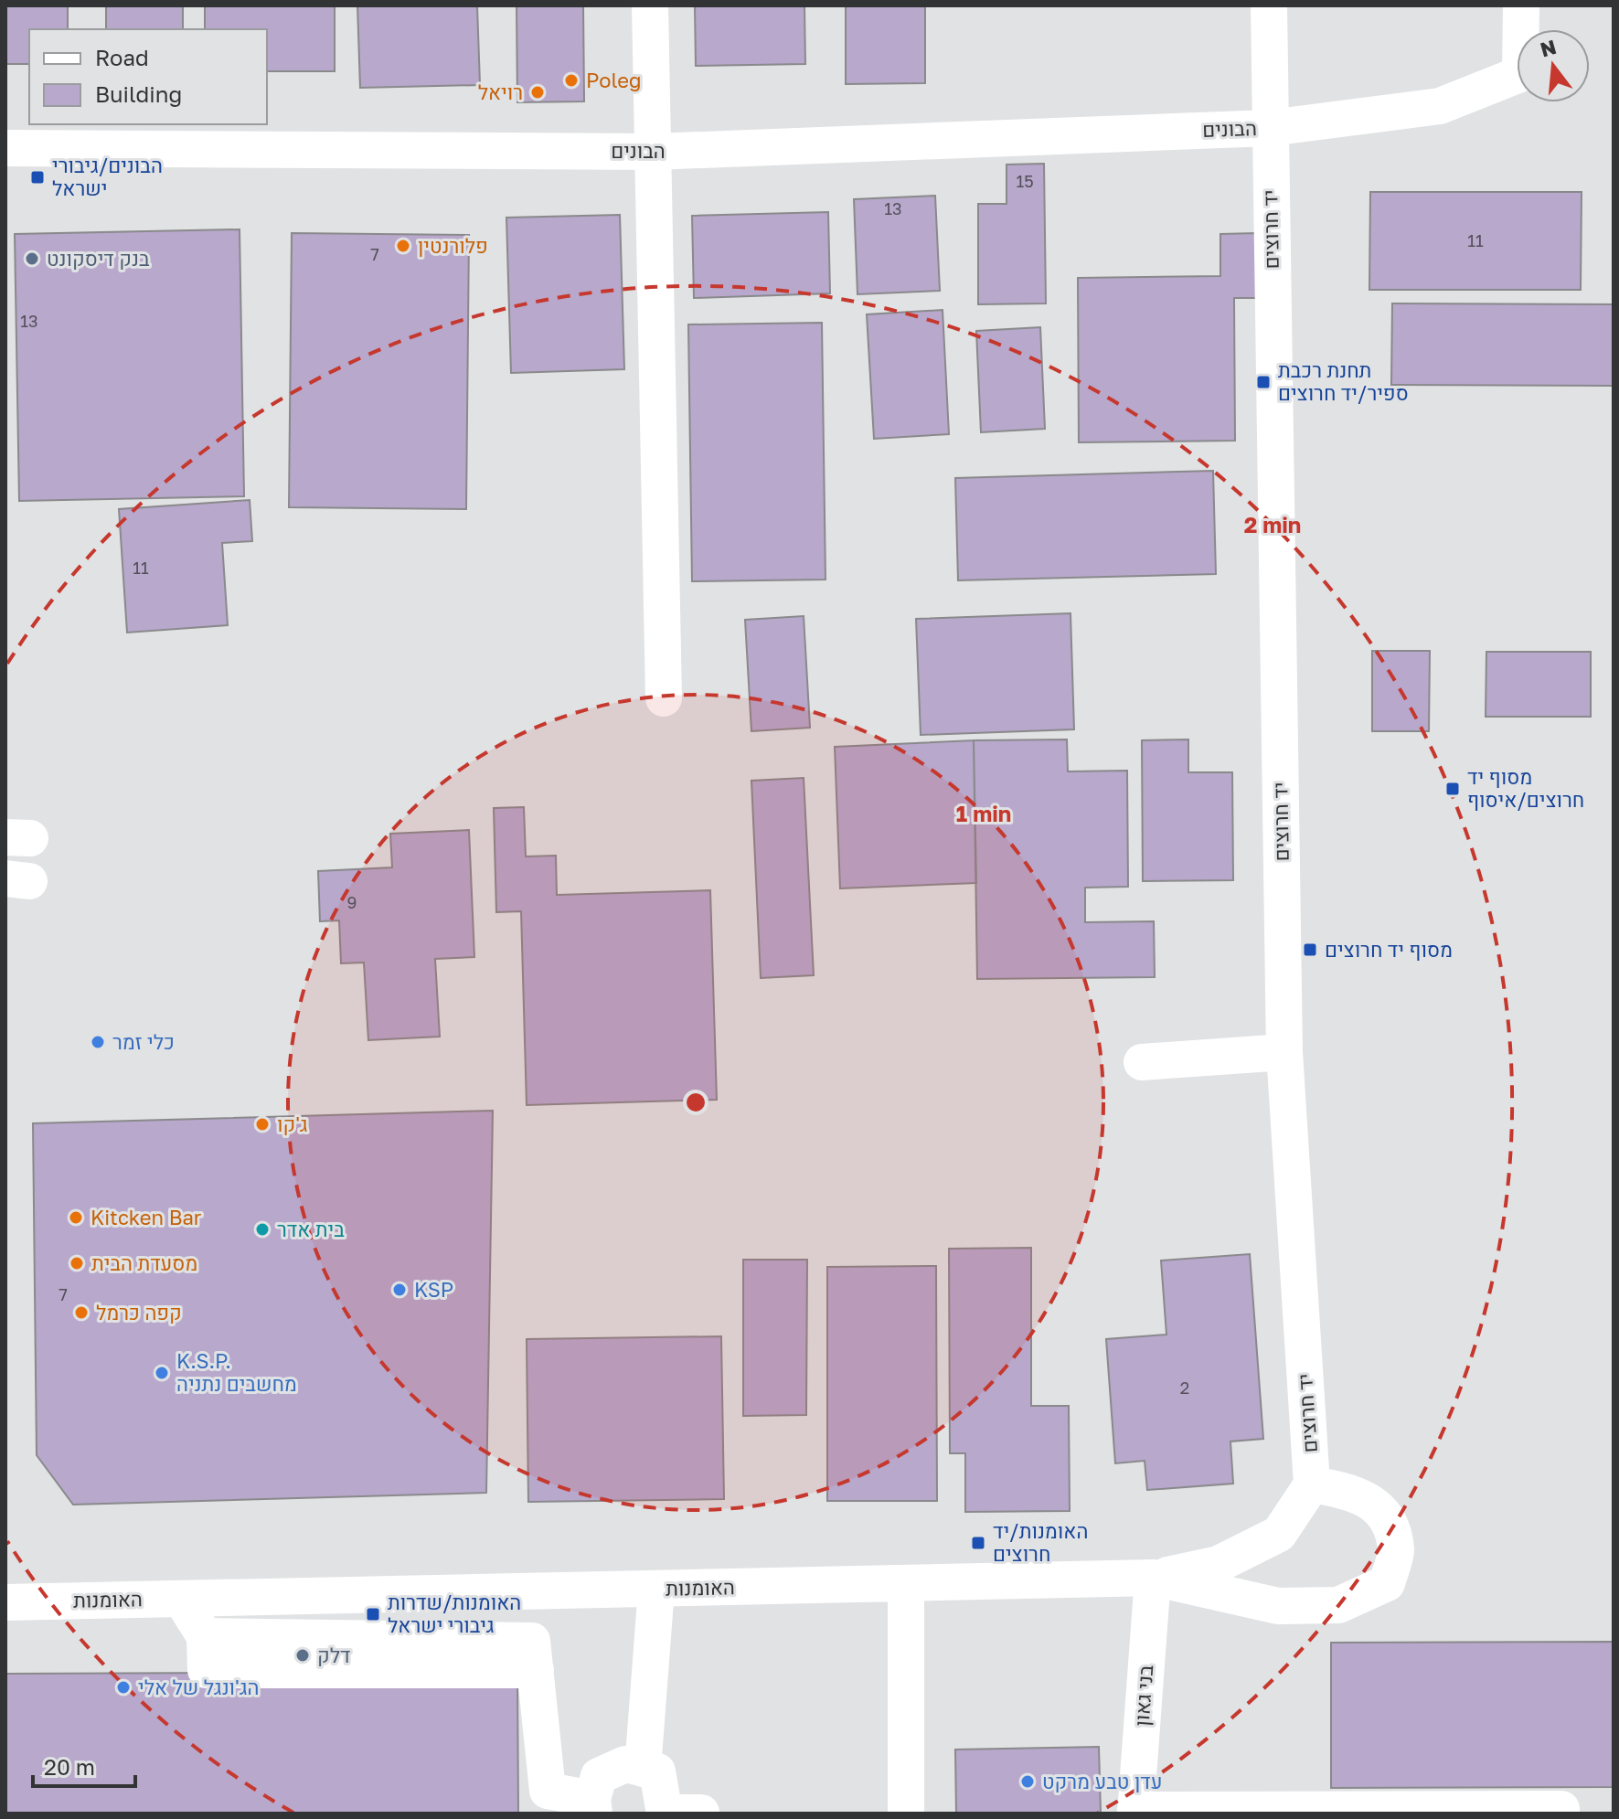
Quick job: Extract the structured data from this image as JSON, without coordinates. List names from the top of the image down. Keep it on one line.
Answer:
{"streets":{"street":["הבונים","יד חרוצים","האומנות","בני גאון"]},"crossings":[["הבונים","יד חרוצים"],["יד חרוצים","האומנות"],["האומנות","בני גאון"]],"places":{"other":["Poleg","רויאל","פלורנטין","בנק דיסקונט","כלי זמר","ג'קו","Kitcken Bar","בית אדר","מסעדת הבית","KSP","קפה כרמל","K.S.P. מחשבים נתניה","דלק","הג'ונגל של אלי","עדן טבע מרקט"],"transit":["הבונים/גיבורי ישראל","תחנת רכבת ספיר/יד חרוצים","מסוף יד חרוצים/איסוף","מסוף יד חרוצים","האומנות/יד חרוצים","האומנות/שדרות גיבורי ישראל"]},"house_numbers":["15","13","11","7","13","11","9","7","2"],"legend":["Road","Building"],"scale_bar":"20 m","north":"top","rings":["2 min","1 min"]}
